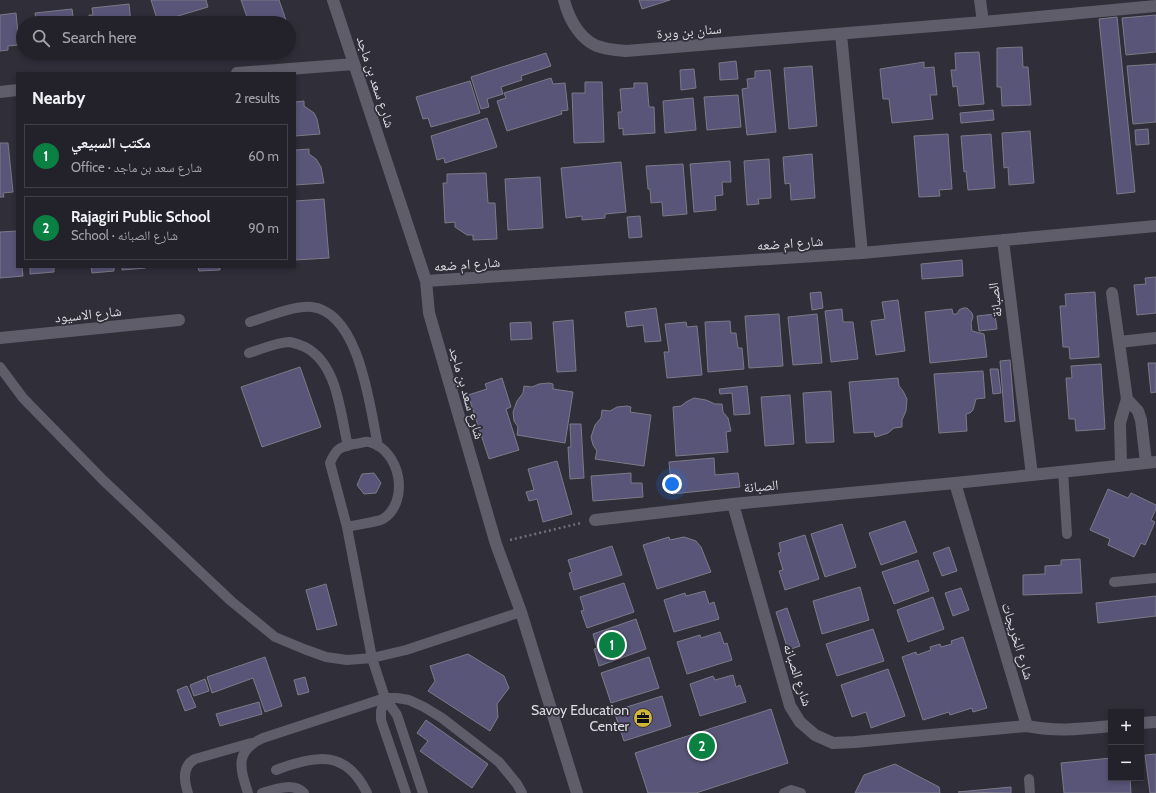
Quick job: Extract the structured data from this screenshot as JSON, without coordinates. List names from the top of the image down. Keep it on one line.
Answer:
{"streets":{"street":["سنان بن وبرة","شارع سعد بن ماجد","شارع ام ضعه","الصبانة","شارع الاسيود","شارع الخريجات","شارع الصبانه"]},"crossings":[["شارع سعد بن ماجد","شارع ام ضعه"],["شارع ام ضعه","الصبانة"],["الصبانة","شارع الخريجات"],["الصبانة","شارع الصبانه"],["شارع الخريجات","شارع الصبانه"]],"places":{"office":["Savoy Education Center"]},"page":{"search":"Search here","heading":["Nearby","2 results"],"list":[{"mark":"1","name":"مكتب السبيعي","note":"Office · شارع سعد بن ماجد","value":"60 m"},{"mark":"2","name":"Rajagiri Public School","note":"School · شارع الصبانه","value":"90 m"}],"pins":["1","2"],"map_buttons":["+","−"]}}
